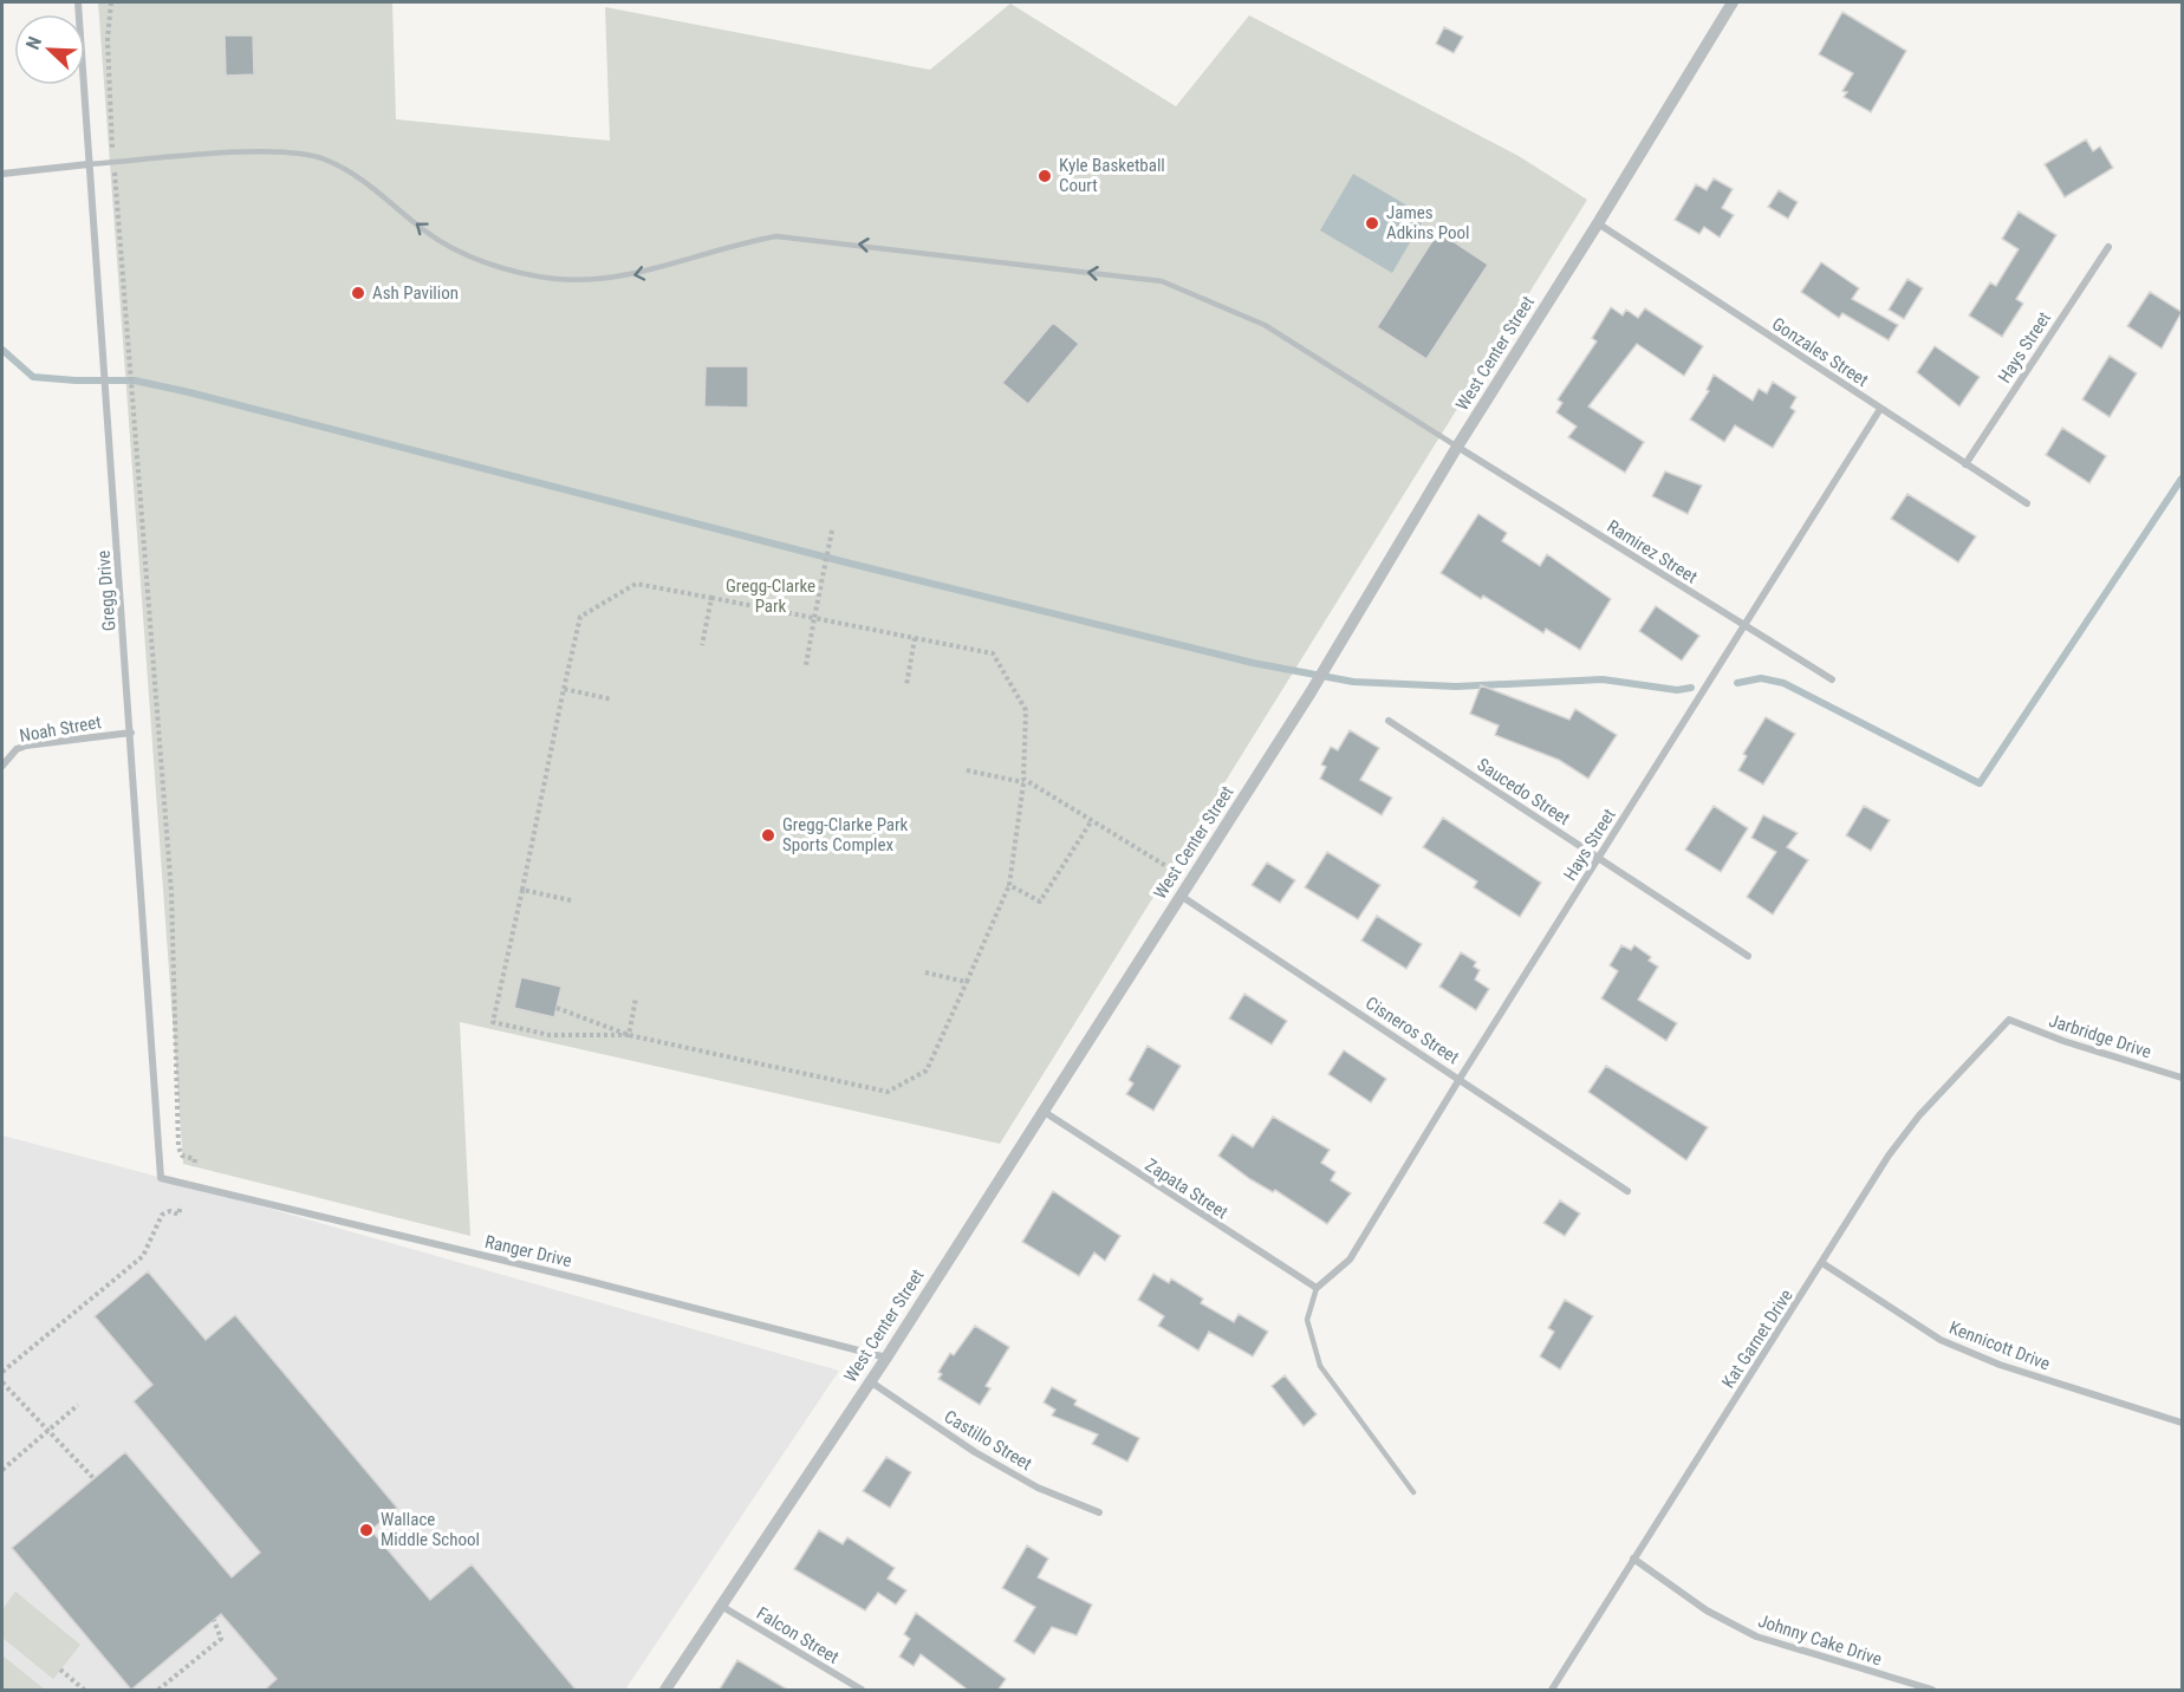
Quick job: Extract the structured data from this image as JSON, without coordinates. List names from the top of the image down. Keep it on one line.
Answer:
{"streets":{"street":["Hays Street","Gonzales Street","West Center Street","Ramirez Street","Gregg Drive","Noah Street","Saucedo Street","Cisneros Street","Jarbridge Drive","Zapata Street","Ranger Drive","Kat Garnet Drive","Kennicott Drive","Castillo Street","Falcon Street","Johnny Cake Drive"]},"crossings":[["Hays Street","Gonzales Street"],["Hays Street","Ramirez Street"],["Hays Street","Saucedo Street"],["Hays Street","Cisneros Street"],["Hays Street","Zapata Street"],["Gonzales Street","West Center Street"],["West Center Street","Ramirez Street"],["West Center Street","Cisneros Street"],["West Center Street","Zapata Street"],["West Center Street","Ranger Drive"],["West Center Street","Castillo Street"],["West Center Street","Falcon Street"],["Gregg Drive","Noah Street"],["Gregg Drive","Ranger Drive"],["Jarbridge Drive","Kat Garnet Drive"],["Kat Garnet Drive","Kennicott Drive"],["Kat Garnet Drive","Johnny Cake Drive"]],"parks":["Gregg-Clarke Park"],"places":["Kyle Basketball Court","James Adkins Pool","Ash Pavilion","Gregg-Clarke Park Sports Complex","Wallace Middle School"],"north":"top left"}
